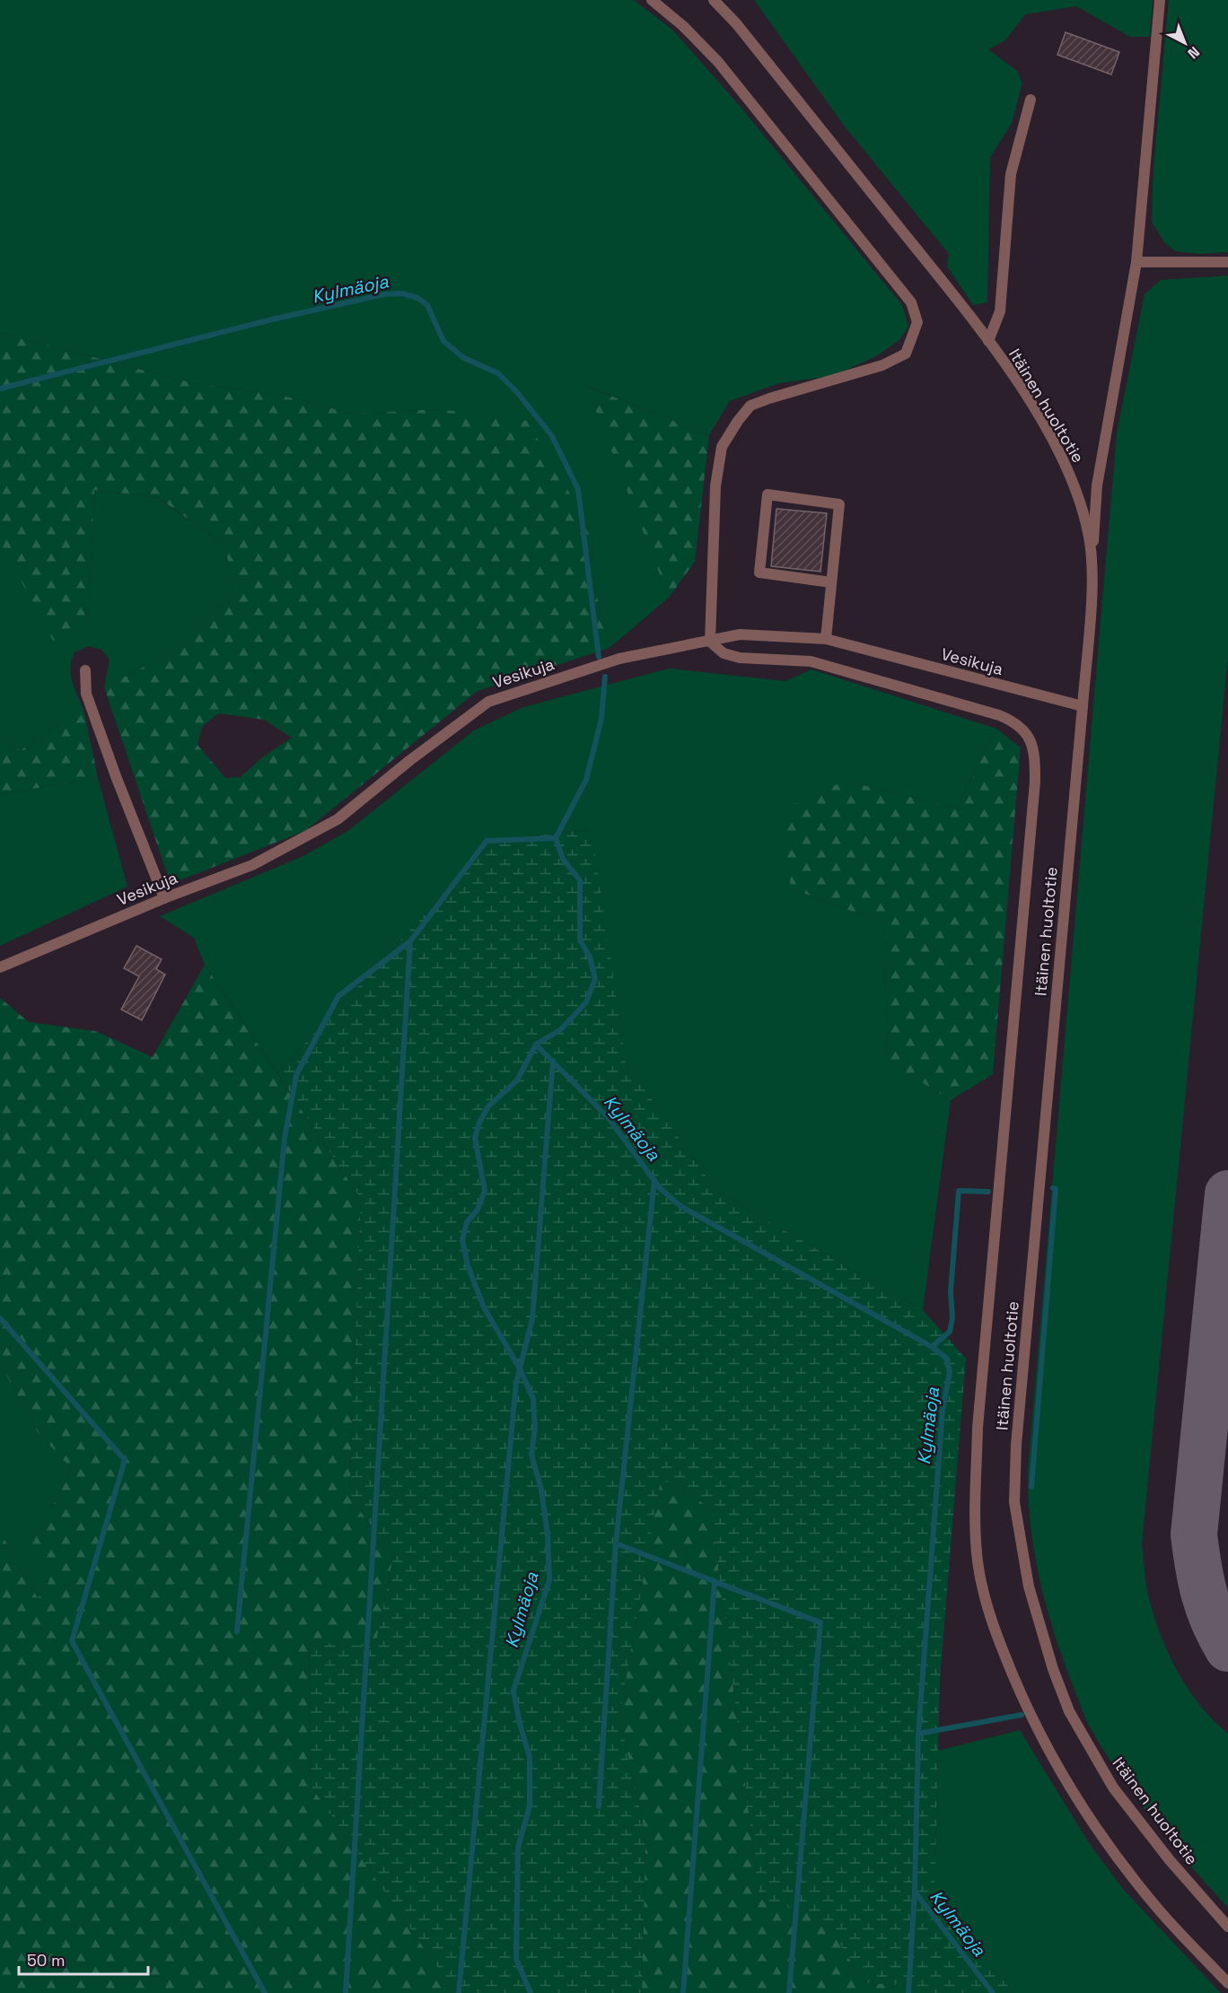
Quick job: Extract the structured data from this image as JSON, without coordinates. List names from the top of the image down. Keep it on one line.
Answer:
{"streets":{"lane":["Itäinen huoltotie","Vesikuja"]},"crossings":[["Itäinen huoltotie","Vesikuja"]],"water":["Kylmäoja"],"scale_bar":"50 m","north":"bottom right"}
